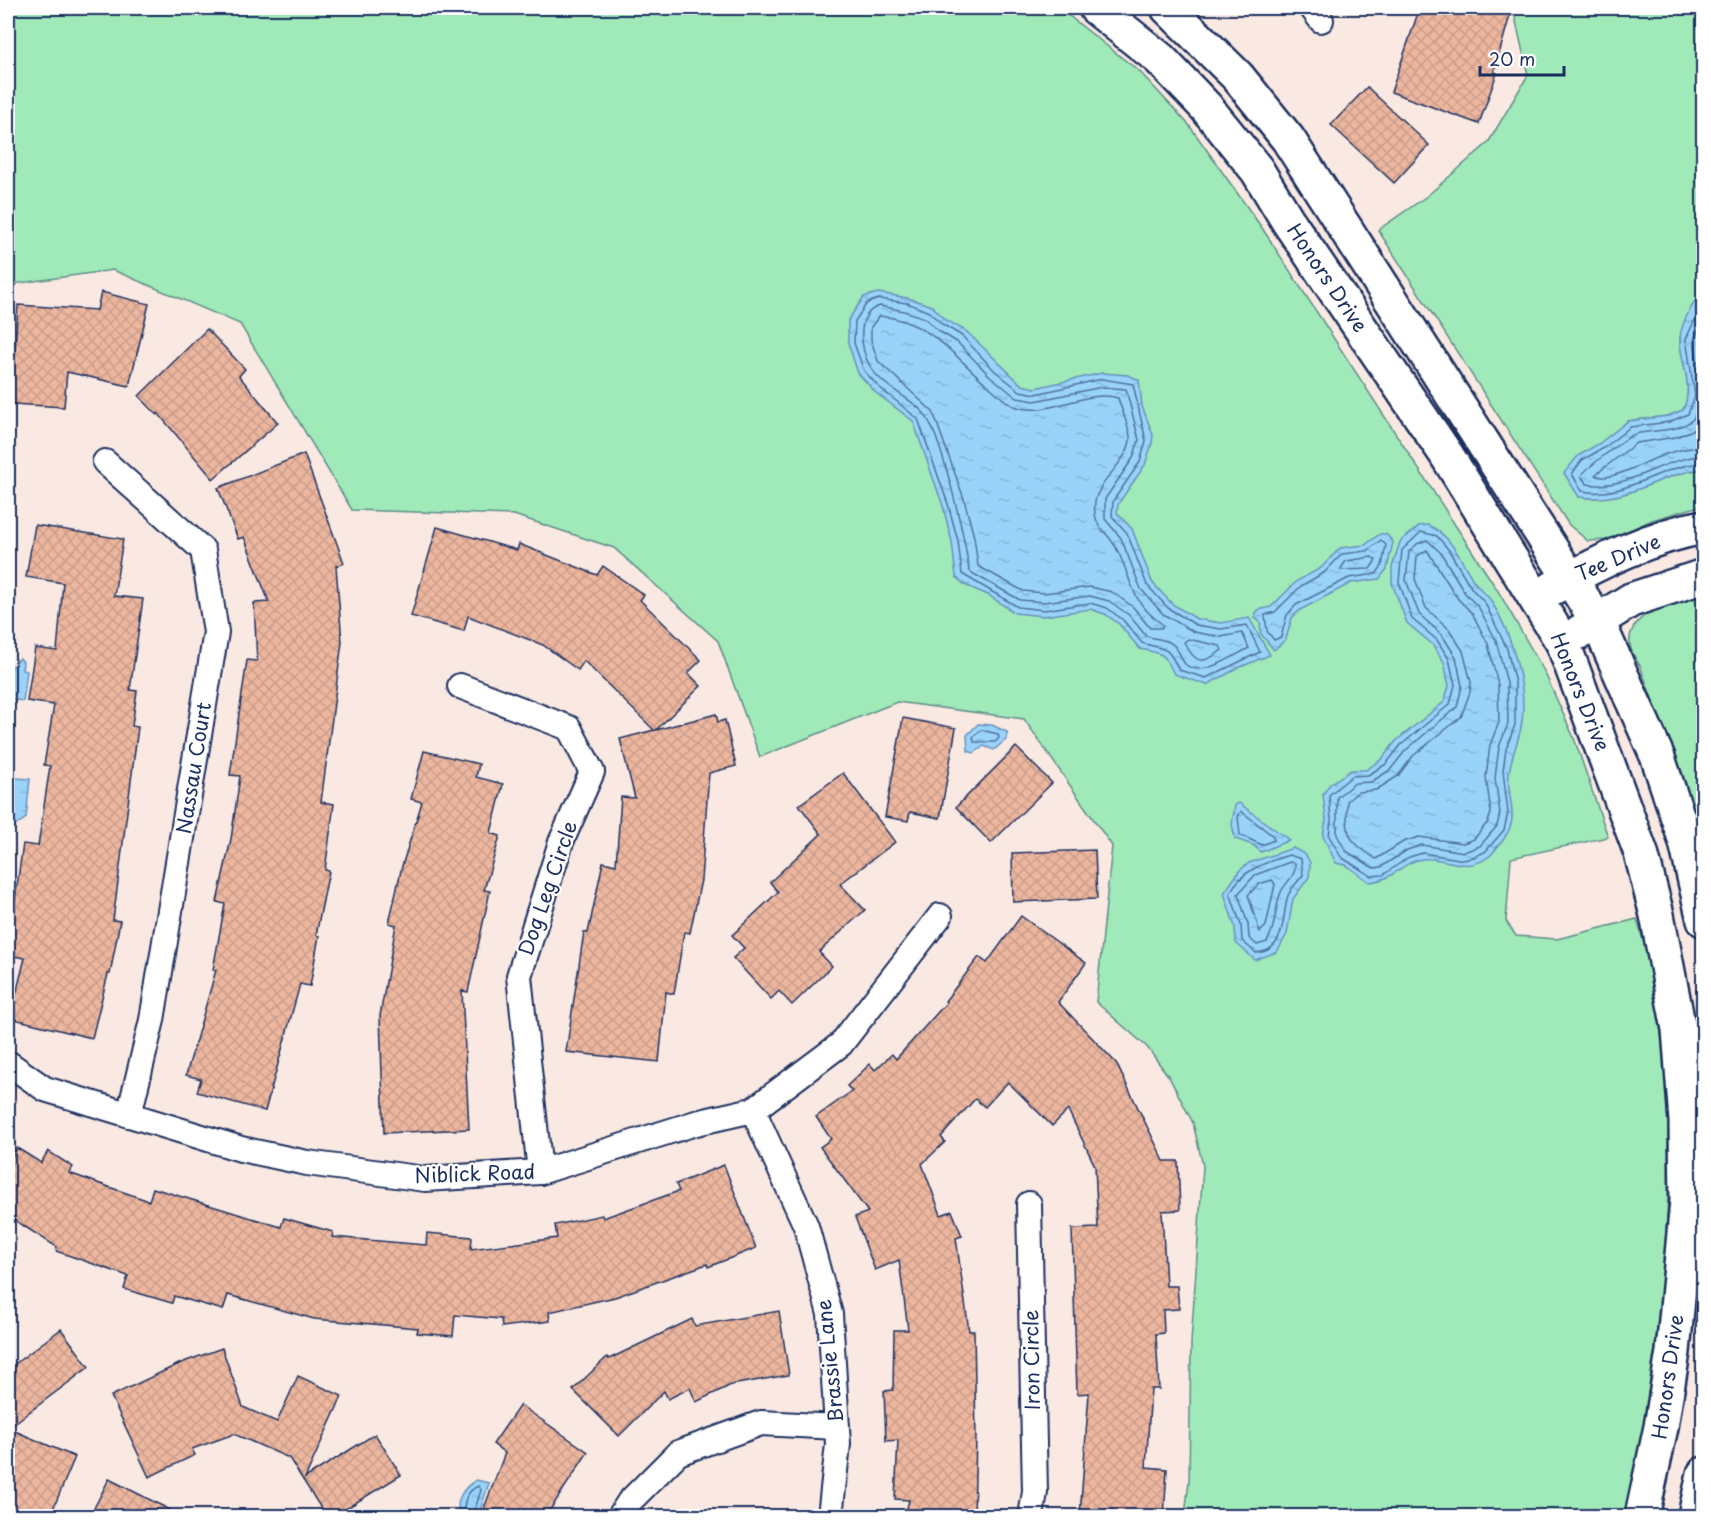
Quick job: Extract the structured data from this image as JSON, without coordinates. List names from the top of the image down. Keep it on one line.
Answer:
{"streets":{"street":["Honors Drive","Tee Drive","Nassau Court","Dog Leg Circle","Niblick Road","Iron Circle","Brassie Lane"]},"crossings":[["Honors Drive","Tee Drive"],["Nassau Court","Niblick Road"],["Dog Leg Circle","Niblick Road"],["Niblick Road","Brassie Lane"]],"scale_bar":"20 m"}
